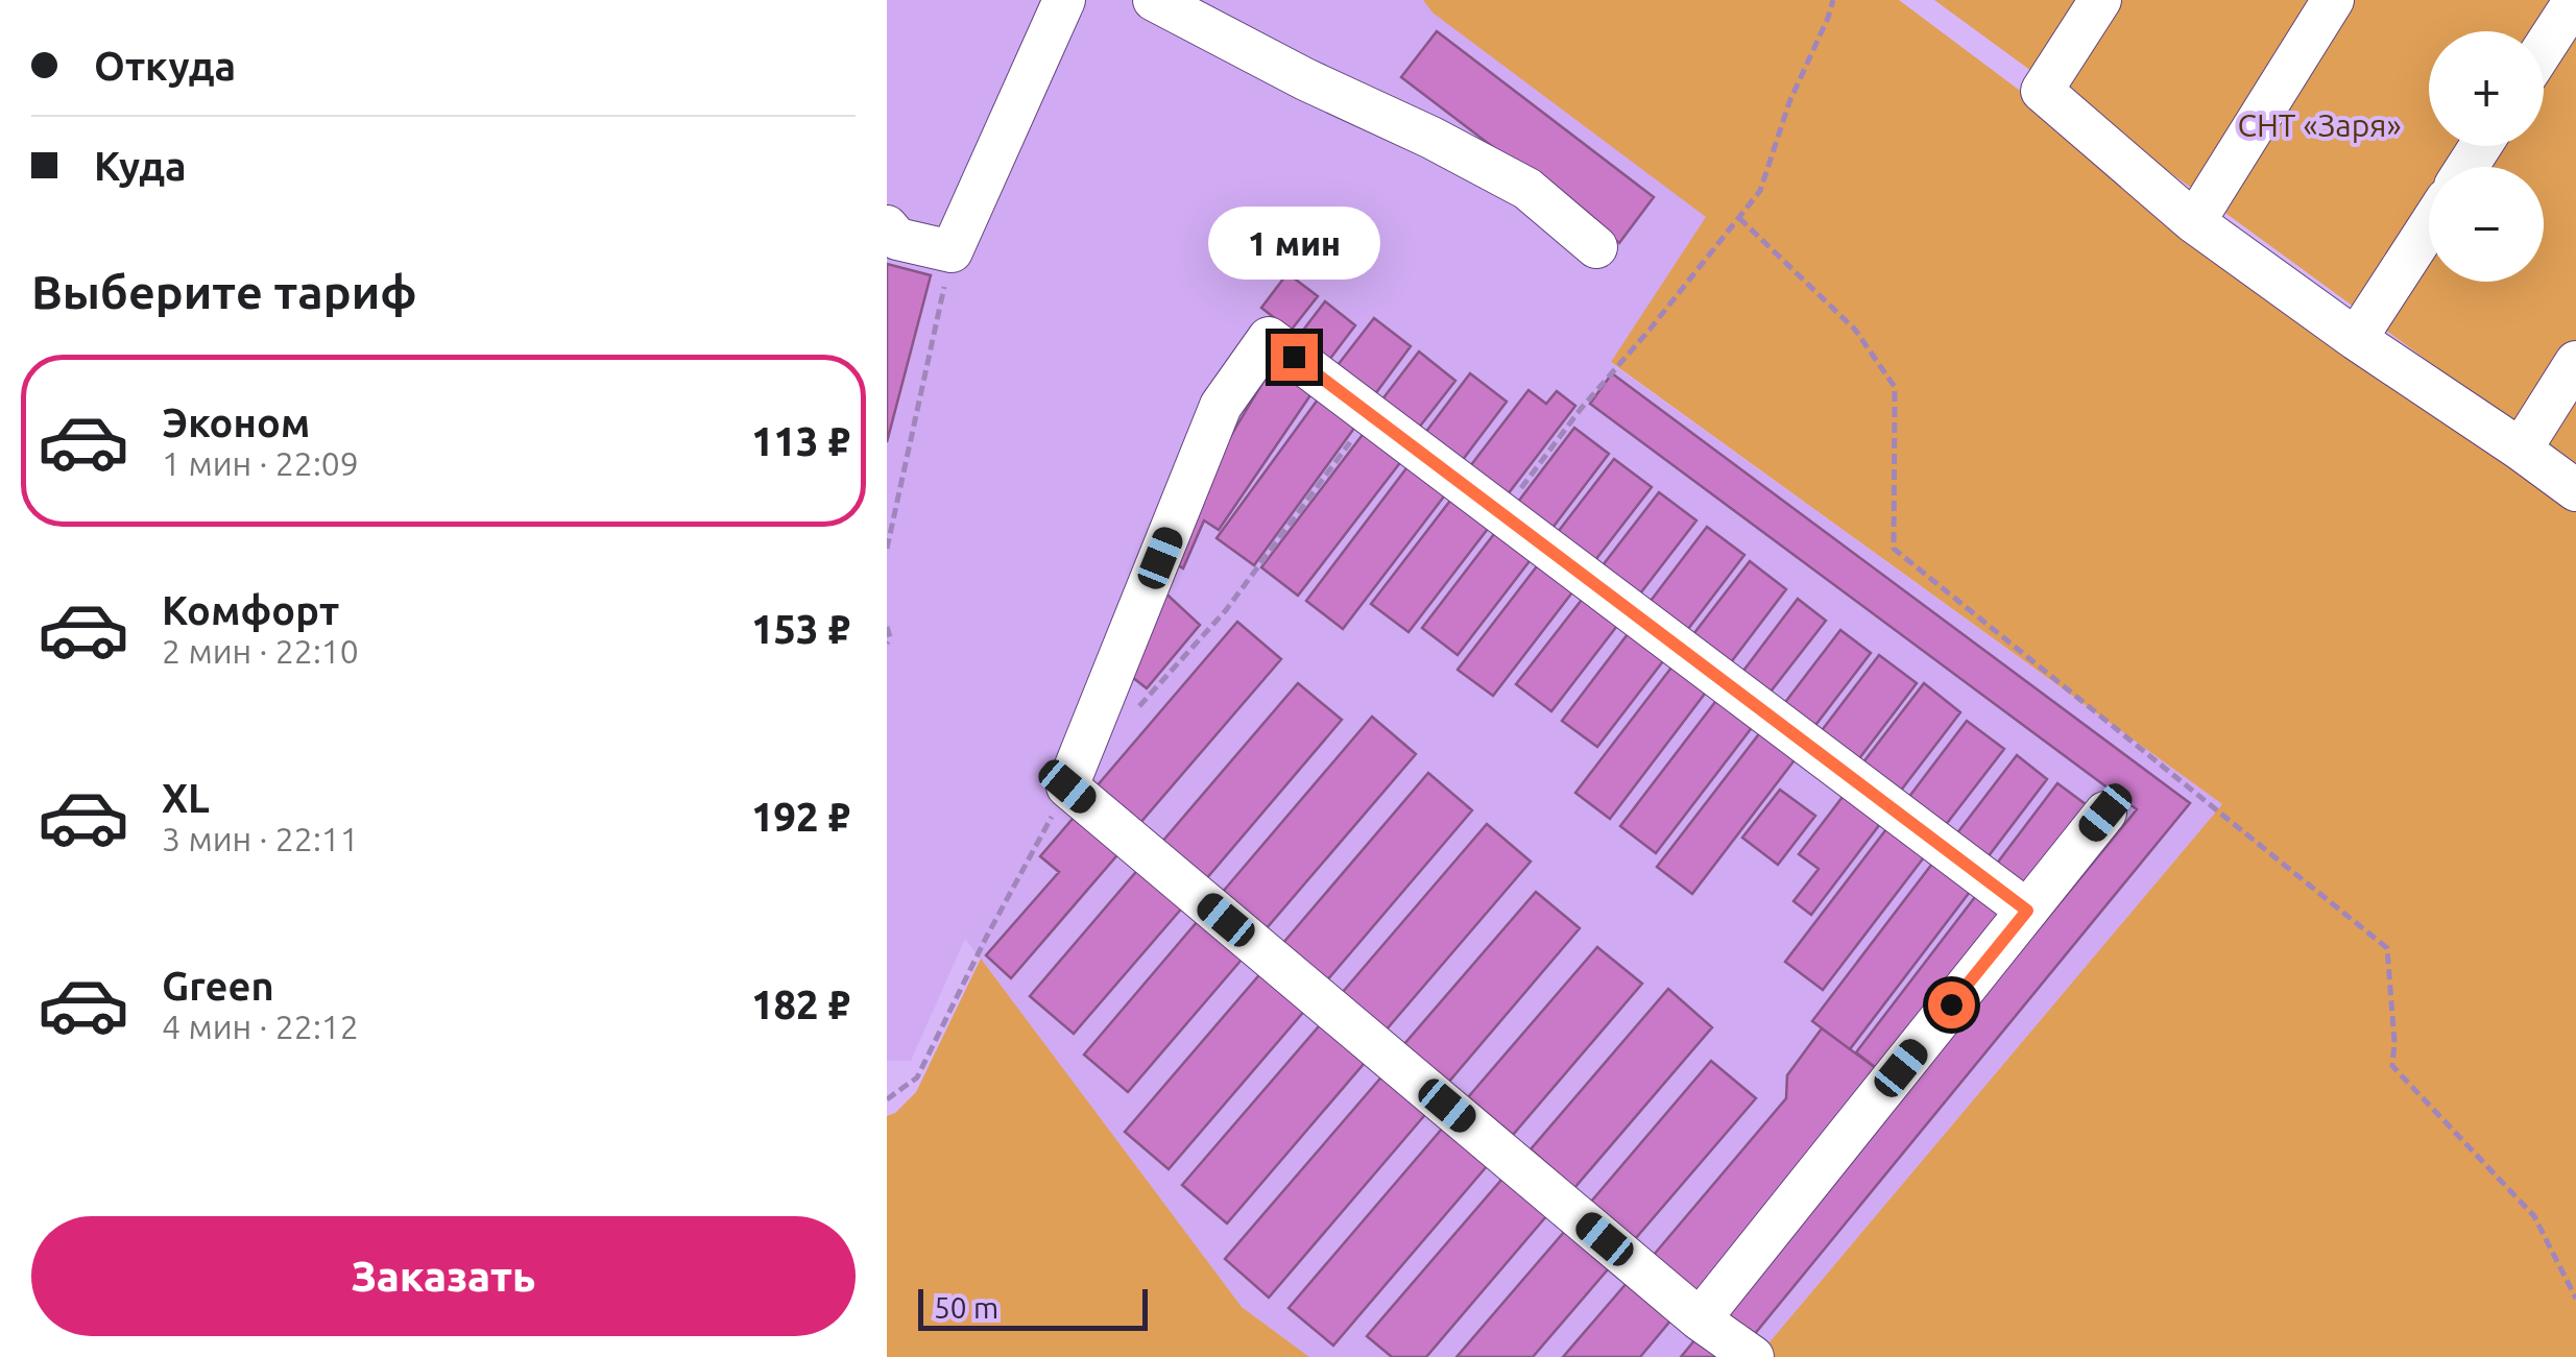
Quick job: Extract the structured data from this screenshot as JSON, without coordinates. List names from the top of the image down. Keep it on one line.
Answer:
{"parks":["СНТ «Заря»"],"scale_bar":"50 m","page":{"banner":["Откуда","Куда"],"map_buttons":["+","−"],"bubble":"1 мин","heading":"Выберите тариф","list":[{"name":"Эконом","note":"1 мин · 22:09","value":"113 ₽"},{"name":"Комфорт","note":"2 мин · 22:10","value":"153 ₽"},{"name":"XL","note":"3 мин · 22:11","value":"192 ₽"},{"name":"Green","note":"4 мин · 22:12","value":"182 ₽"}],"buttons":"Заказать","scale":"50 m"}}
